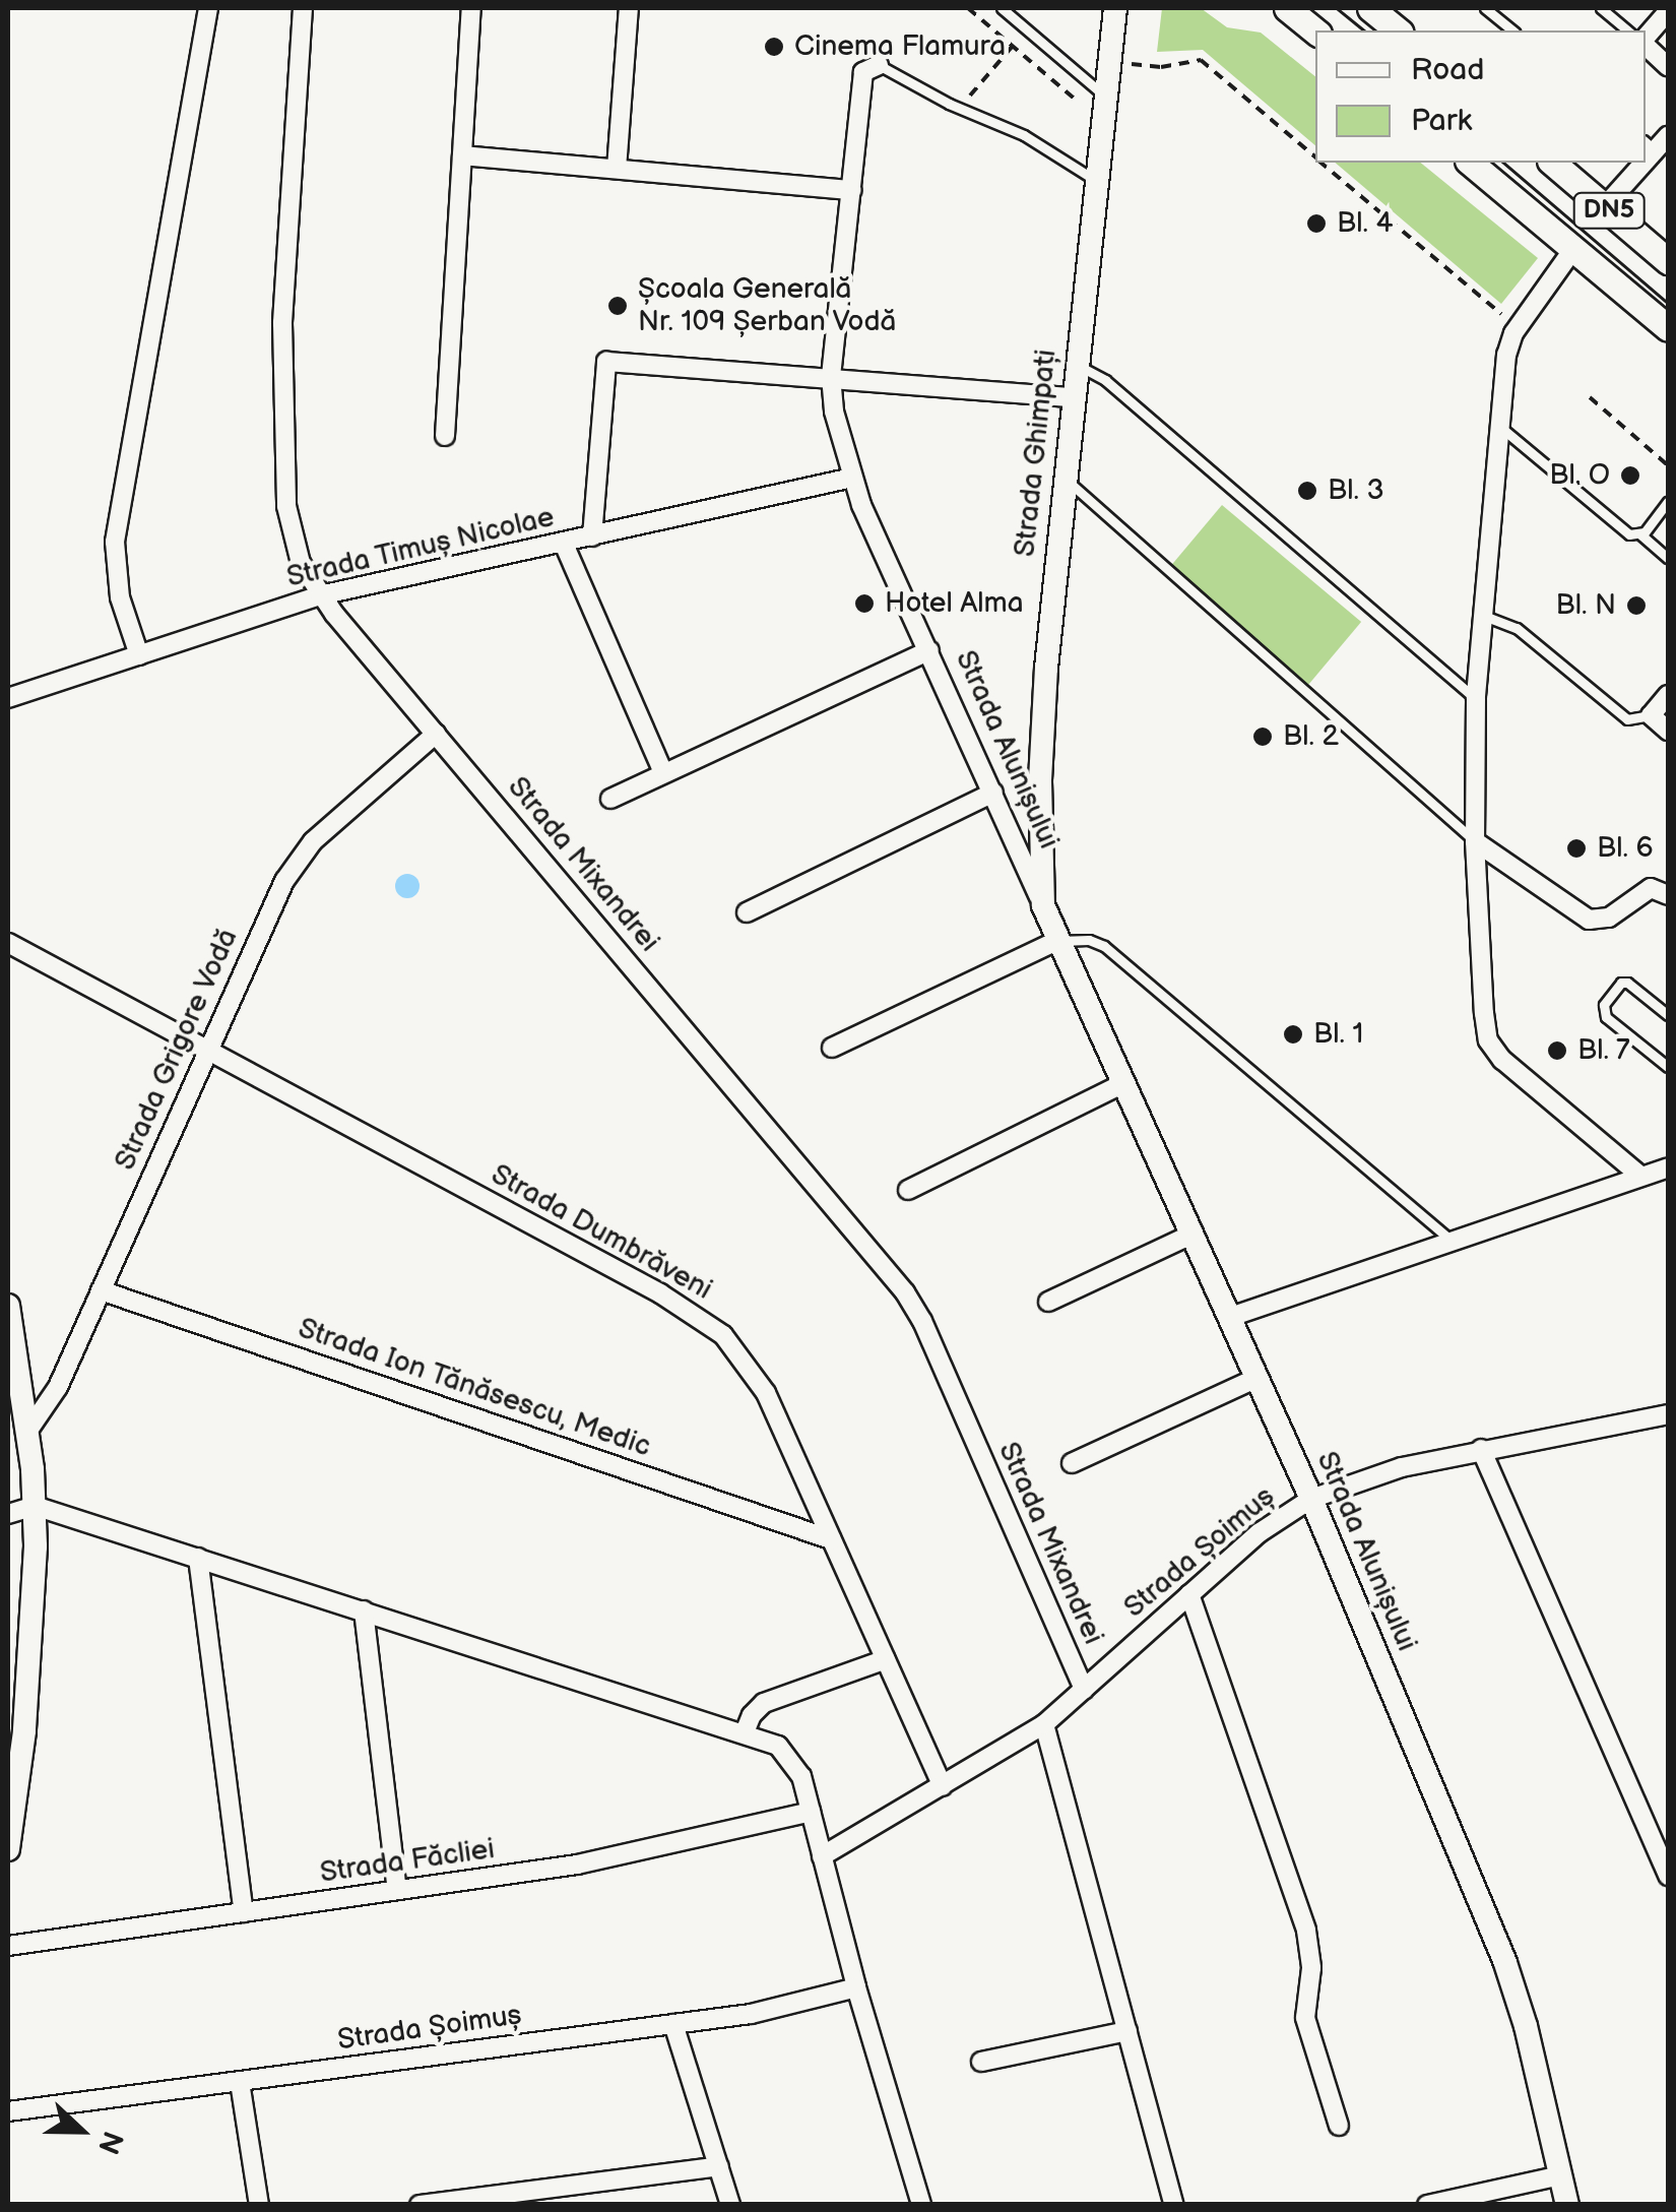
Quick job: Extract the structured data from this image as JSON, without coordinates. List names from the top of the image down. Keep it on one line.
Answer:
{"streets":{"main road":["DN5"],"street":["Strada Ghimpați","Strada Timuș Nicolae","Strada Alunișului","Strada Mixandrei","Strada Grigore Vodă","Strada Dumbrăveni","Strada Ion Tănăsescu, Medic","Strada Șoimuș","Strada Făcliei"]},"crossings":[["Strada Ghimpați","Strada Alunișului"],["Strada Timuș Nicolae","Strada Alunișului"],["Strada Timuș Nicolae","Strada Mixandrei"],["Strada Alunișului","Strada Șoimuș"],["Strada Mixandrei","Strada Grigore Vodă"],["Strada Mixandrei","Strada Șoimuș"],["Strada Grigore Vodă","Strada Dumbrăveni"],["Strada Grigore Vodă","Strada Ion Tănăsescu, Medic"],["Strada Dumbrăveni","Strada Ion Tănăsescu, Medic"],["Strada Dumbrăveni","Strada Șoimuș"]],"places":["Cinema Flamura","Bl. 4","Școala Generală Nr. 109 Șerban Vodă","Bl. O","Bl. 3","Hotel Alma","Bl. N","Bl. 2","Bl. 6","Bl. 1","Bl. 7"],"legend":["Road","Park"],"north":"right"}
